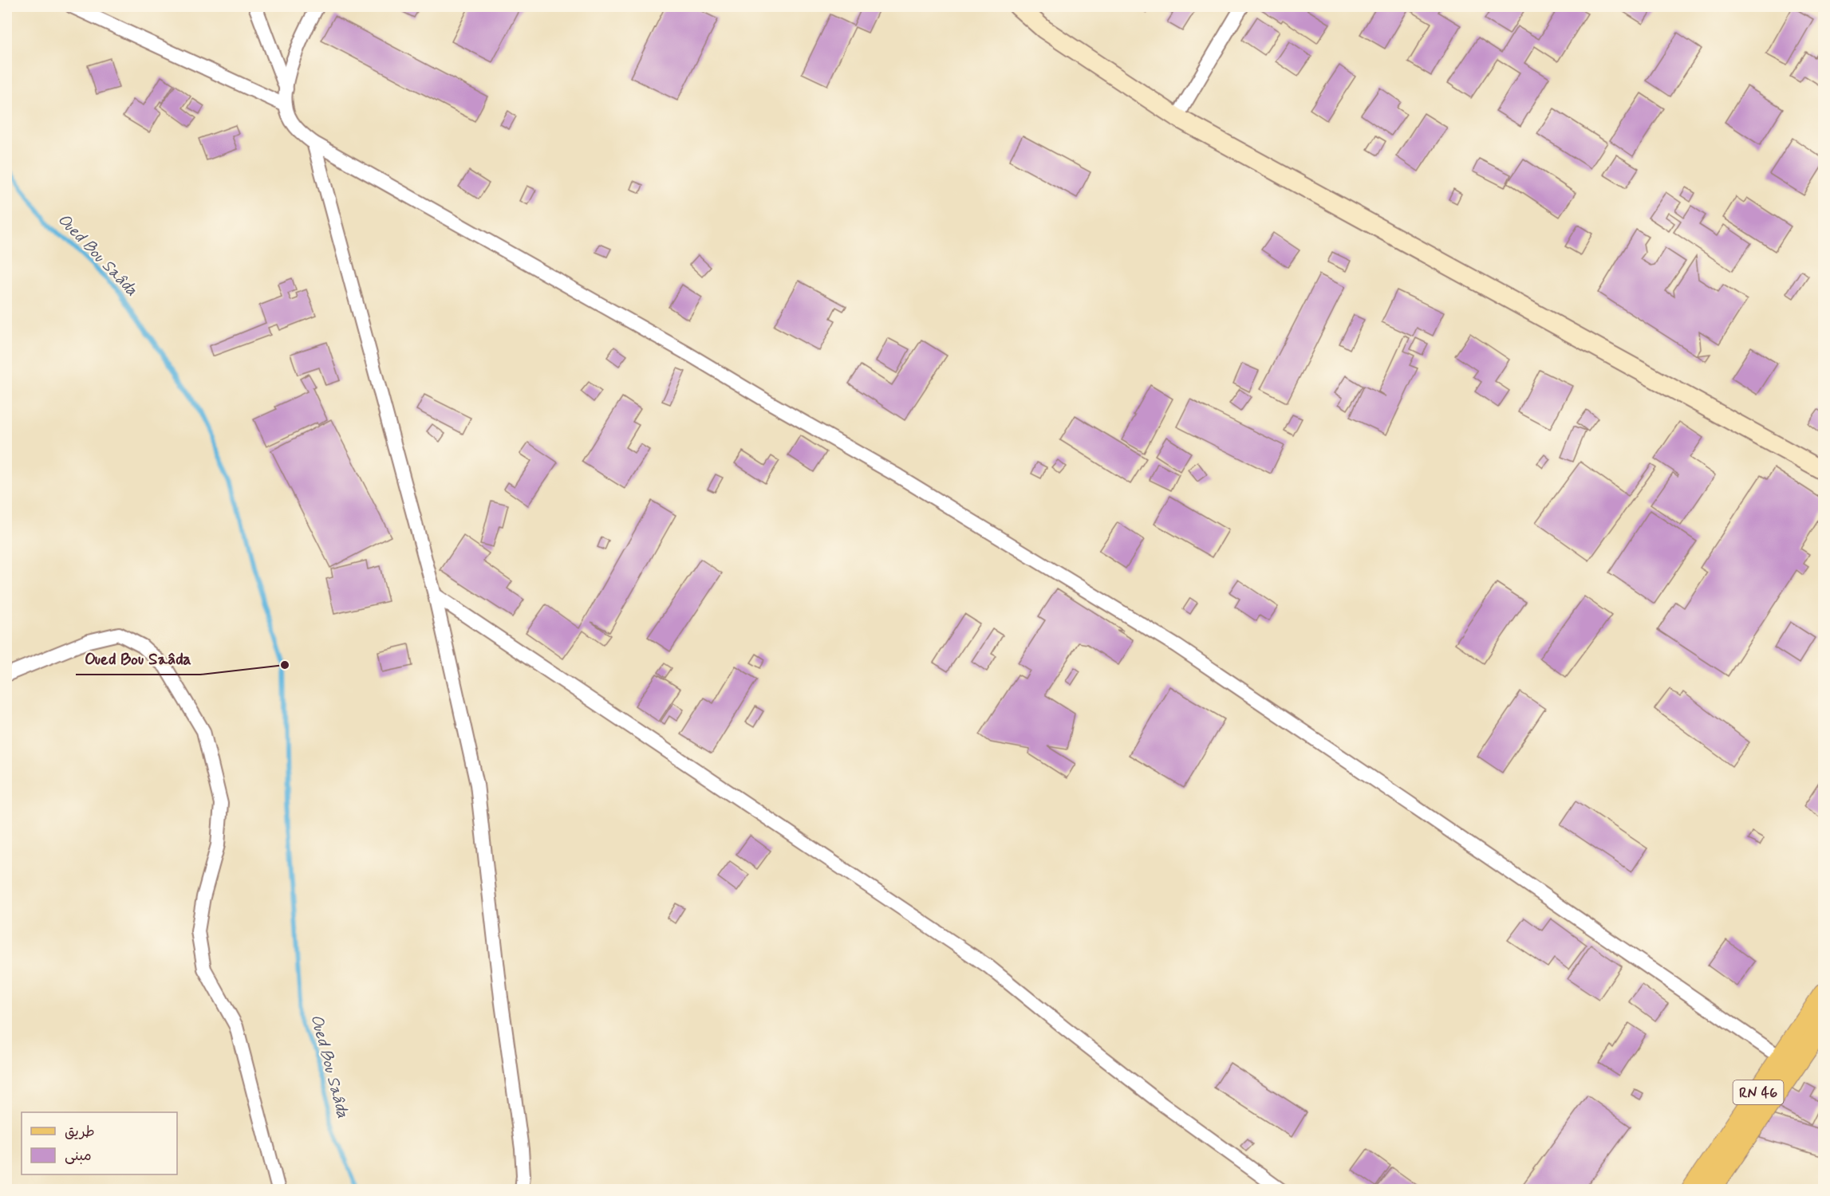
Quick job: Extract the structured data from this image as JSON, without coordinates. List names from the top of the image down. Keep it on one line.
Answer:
{"streets":{"main road":["RN 46"]},"water":["Oued Bou Saâda"],"places":["Oued Bou Saâda"],"legend":["طريق","مبنى"]}
